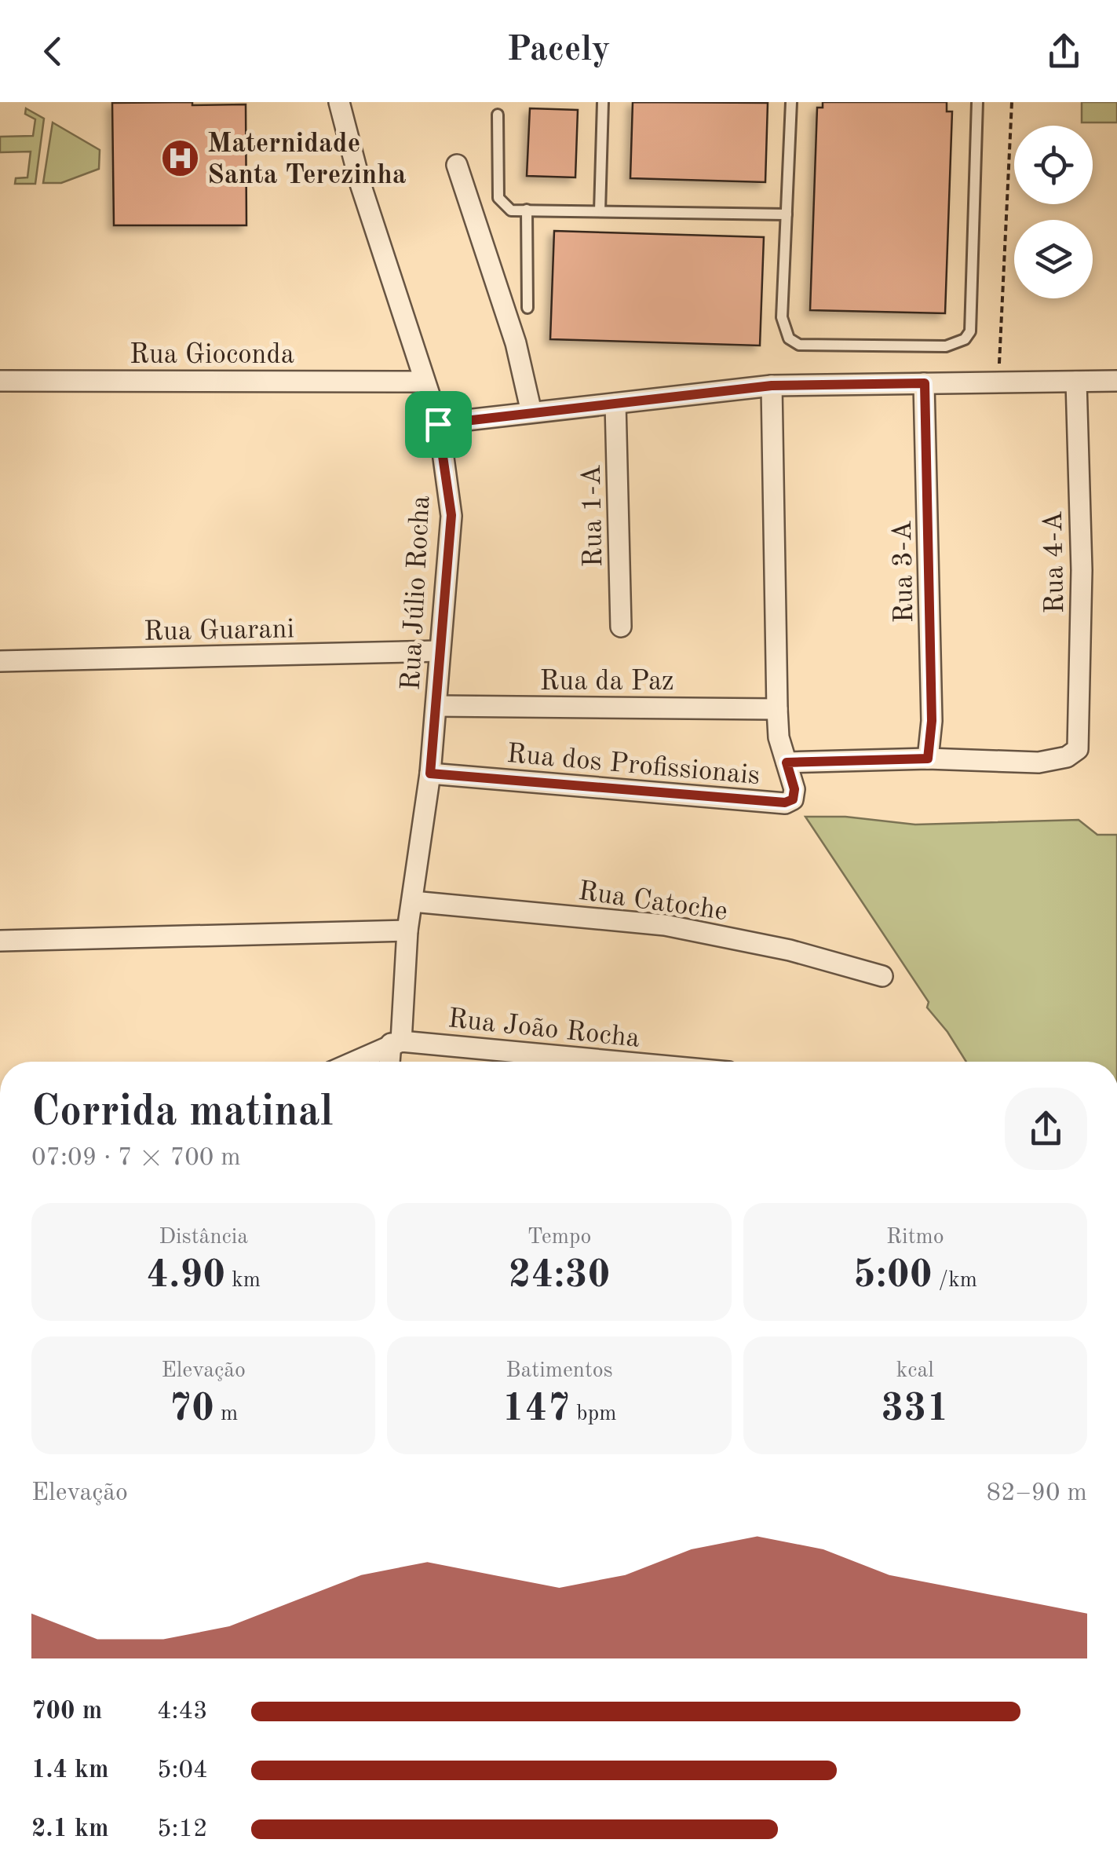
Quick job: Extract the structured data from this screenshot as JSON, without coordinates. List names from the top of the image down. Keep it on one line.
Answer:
{"streets":{"street":["Rua Gioconda","Rua 1-A","Rua 4-A","Rua 3-A","Rua Júlio Rocha","Rua Guarani","Rua da Paz","Rua dos Profissionais","Rua Catoche","Rua João Rocha"]},"crossings":[["Rua Gioconda","Rua Júlio Rocha"],["Rua 4-A","Rua dos Profissionais"],["Rua 3-A","Rua dos Profissionais"],["Rua Júlio Rocha","Rua Guarani"],["Rua Júlio Rocha","Rua da Paz"],["Rua Júlio Rocha","Rua dos Profissionais"],["Rua da Paz","Rua dos Profissionais"]],"places":{"hospital":["Maternidade Santa Terezinha"]},"page":{"header":"Pacely","heading":["Corrida matinal","07:09 · 7 × 700 m"],"stats":[["Distância","4.90 km"],["Tempo","24:30"],["Ritmo","5:00 /km"],["Elevação","70 m"],["Batimentos","147 bpm"],["kcal","331"]],"chart":["Elevação","82–90 m"],"list":[{"name":"700 m","note":"4:43"},{"name":"1.4 km","note":"5:04"},{"name":"2.1 km","note":"5:12"}]}}
